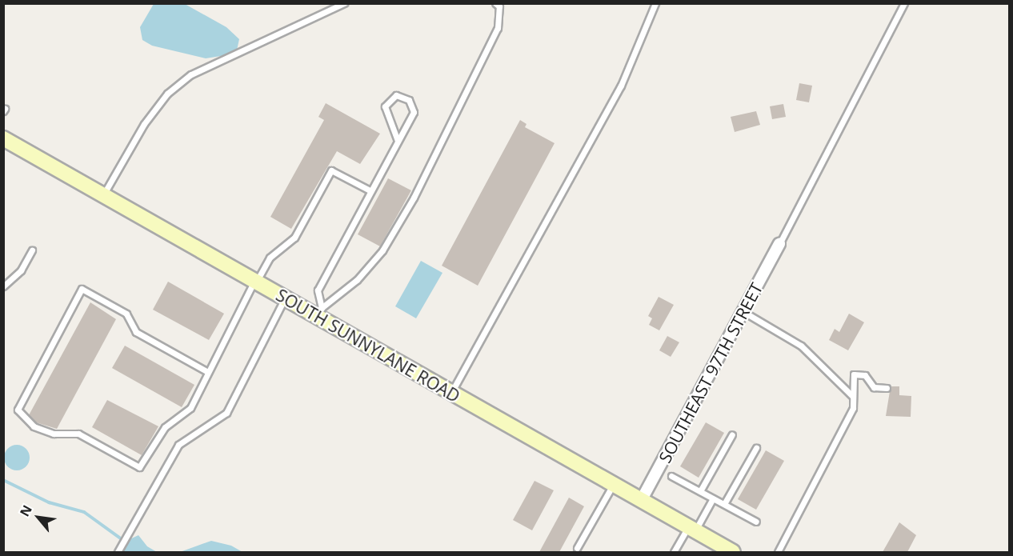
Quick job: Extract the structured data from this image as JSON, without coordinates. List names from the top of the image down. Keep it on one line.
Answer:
{"streets":{"street":["SOUTH SUNNYLANE ROAD","SOUTHEAST 97TH STREET"]},"crossings":[["SOUTH SUNNYLANE ROAD","SOUTHEAST 97TH STREET"]],"north":"top left"}
